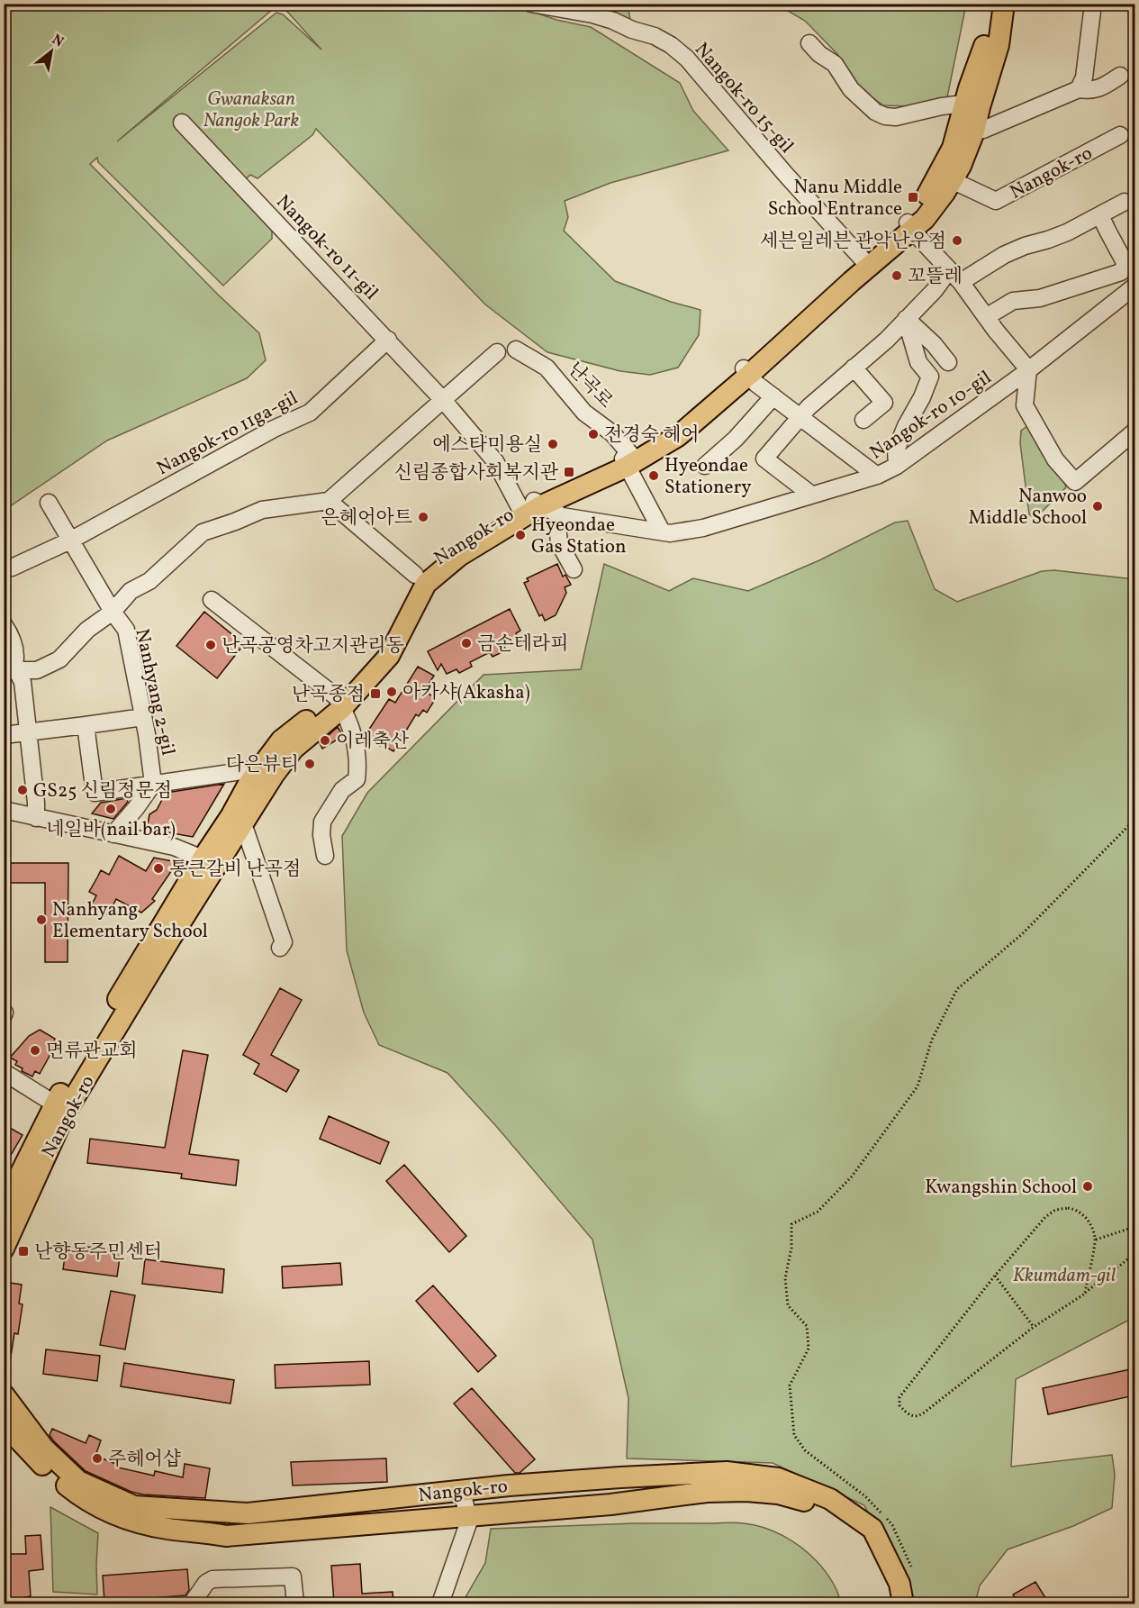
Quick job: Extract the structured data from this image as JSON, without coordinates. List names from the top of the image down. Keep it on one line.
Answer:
{"streets":{"main road":["Nangok-ro"],"street":["Nangok-ro 15-gil","Nangok-ro 11-gil","난곡로","Nangok-ro 10-gil","Nangok-ro 11ga-gil","Nanhyang 2-gil"]},"crossings":[["Nangok-ro 15-gil","Nangok-ro"],["Nangok-ro","Nangok-ro 11-gil"],["Nangok-ro","난곡로"],["Nangok-ro","Nangok-ro 10-gil"],["Nangok-ro 11-gil","Nangok-ro 10-gil"],["Nangok-ro 11-gil","Nangok-ro 11ga-gil"],["난곡로","Nangok-ro 10-gil"],["Nangok-ro 11ga-gil","Nanhyang 2-gil"]],"parks":["Gwanaksan Nangok Park","Kkumdam-gil"],"places":{"transit":["Nanu Middle School Entrance","신림종합사회복지관","난곡종점","난향동주민센터"],"other":["세븐일레븐 관악난우점","꼬뜰레","전경숙 헤어","에스타미용실","Hyeondae Stationery","Nanwoo Middle School","은헤어아트","Hyeondae Gas Station","금손테라피","난곡공영차고지관리동","아카샤(Akasha)","이레축산","다은뷰티","GS25 신림정문점","네일바(nail bar)","통큰갈비 난곡점","Nanhyang Elementary School","면류관교회","Kwangshin School","주헤어샵"]},"north":"top right"}
